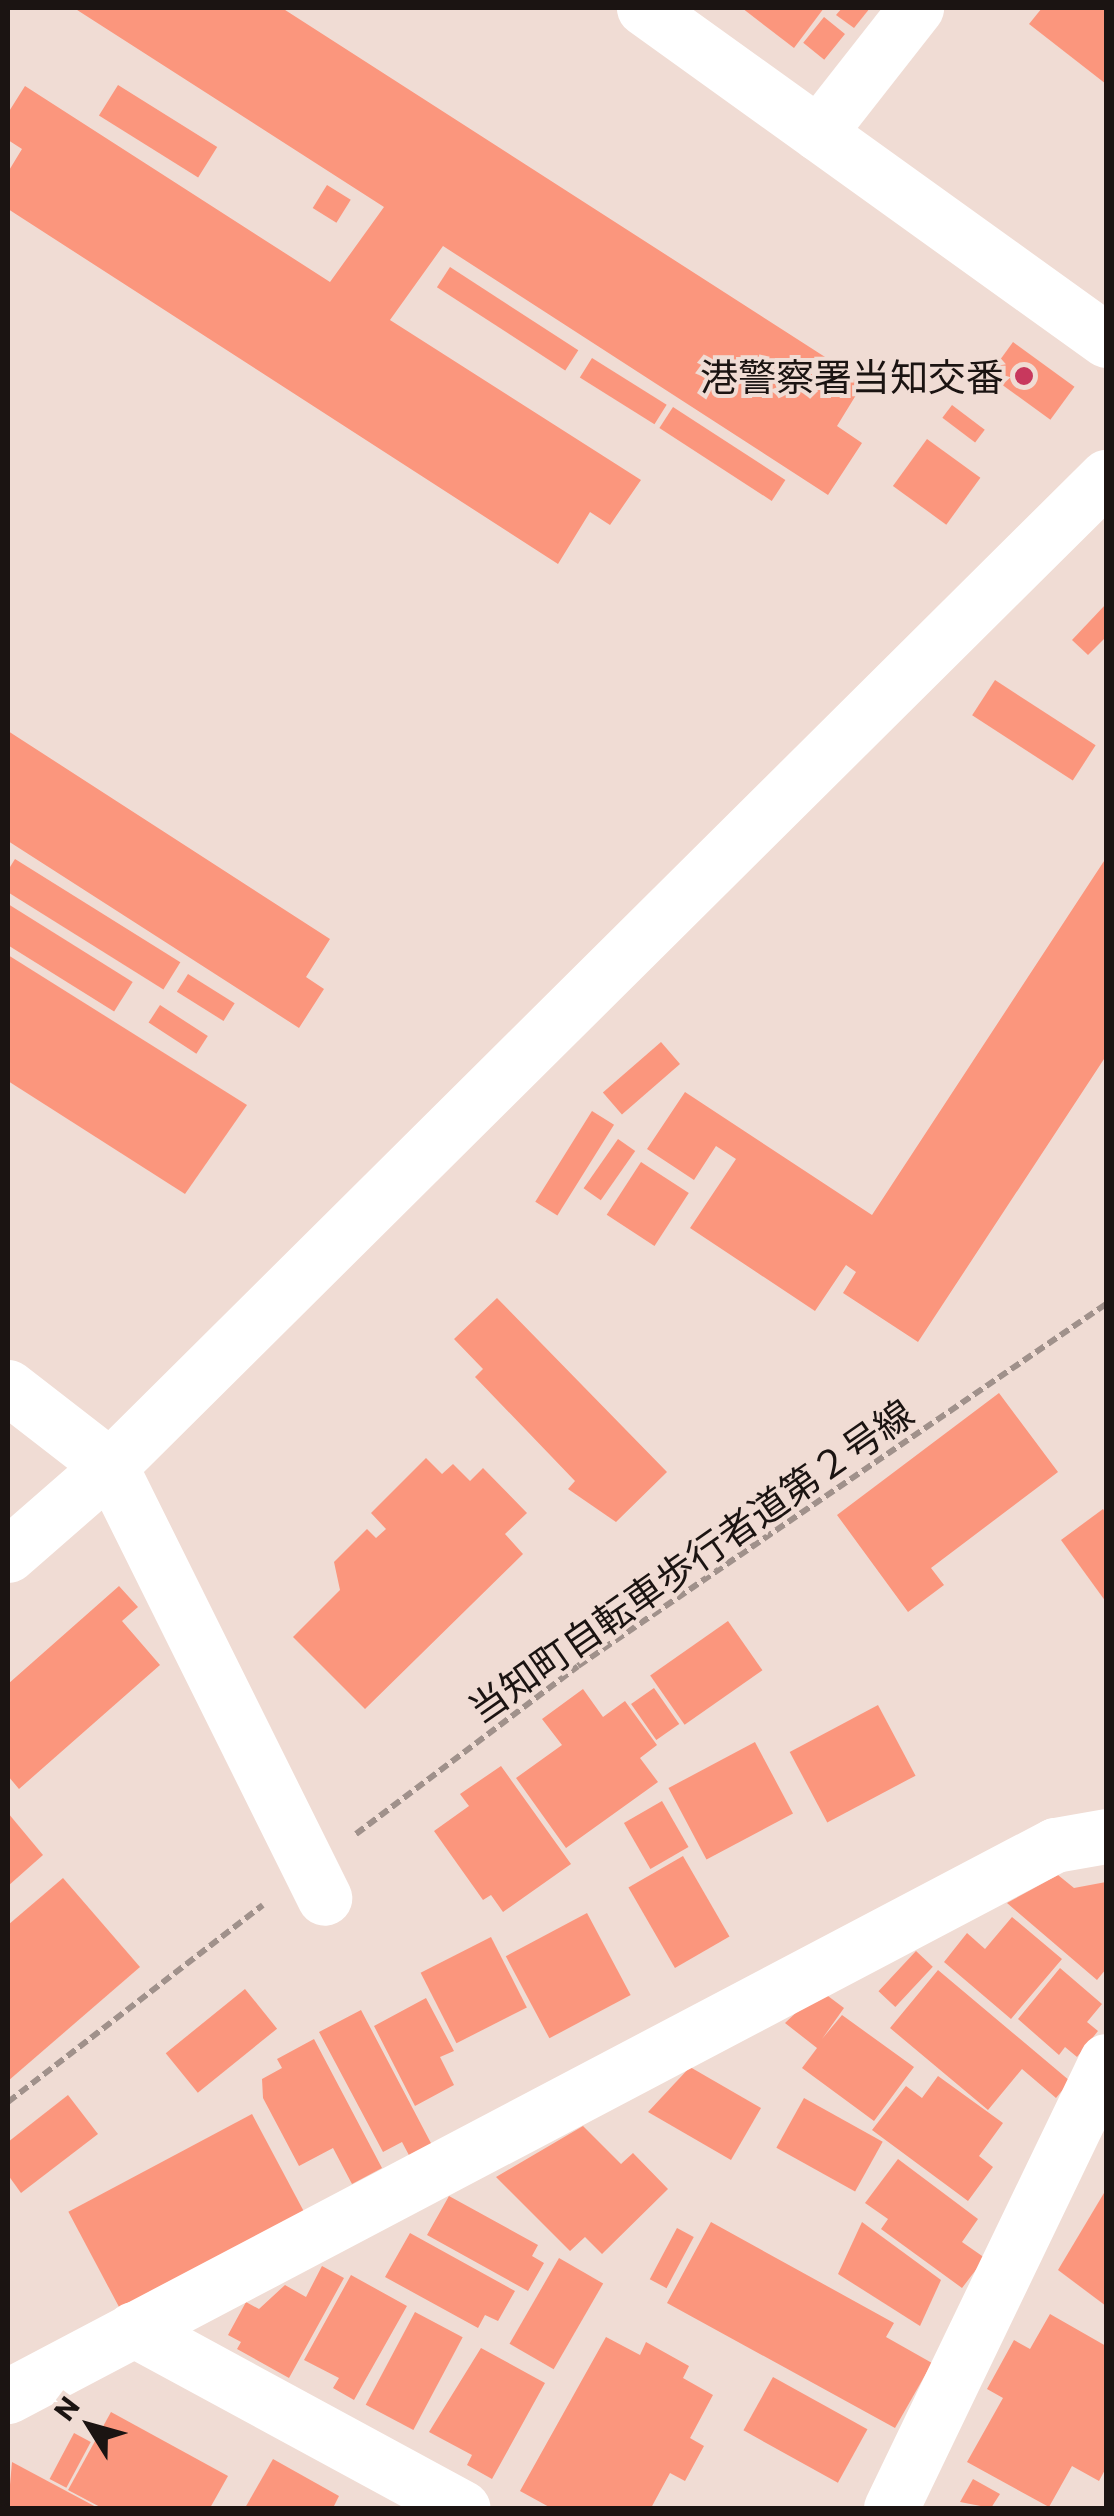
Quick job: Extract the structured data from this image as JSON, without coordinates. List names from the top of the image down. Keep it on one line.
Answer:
{"streets":{"path":["当知町自転車歩行者道第２号線"]},"places":["港警察署当知交番"],"north":"top left"}
